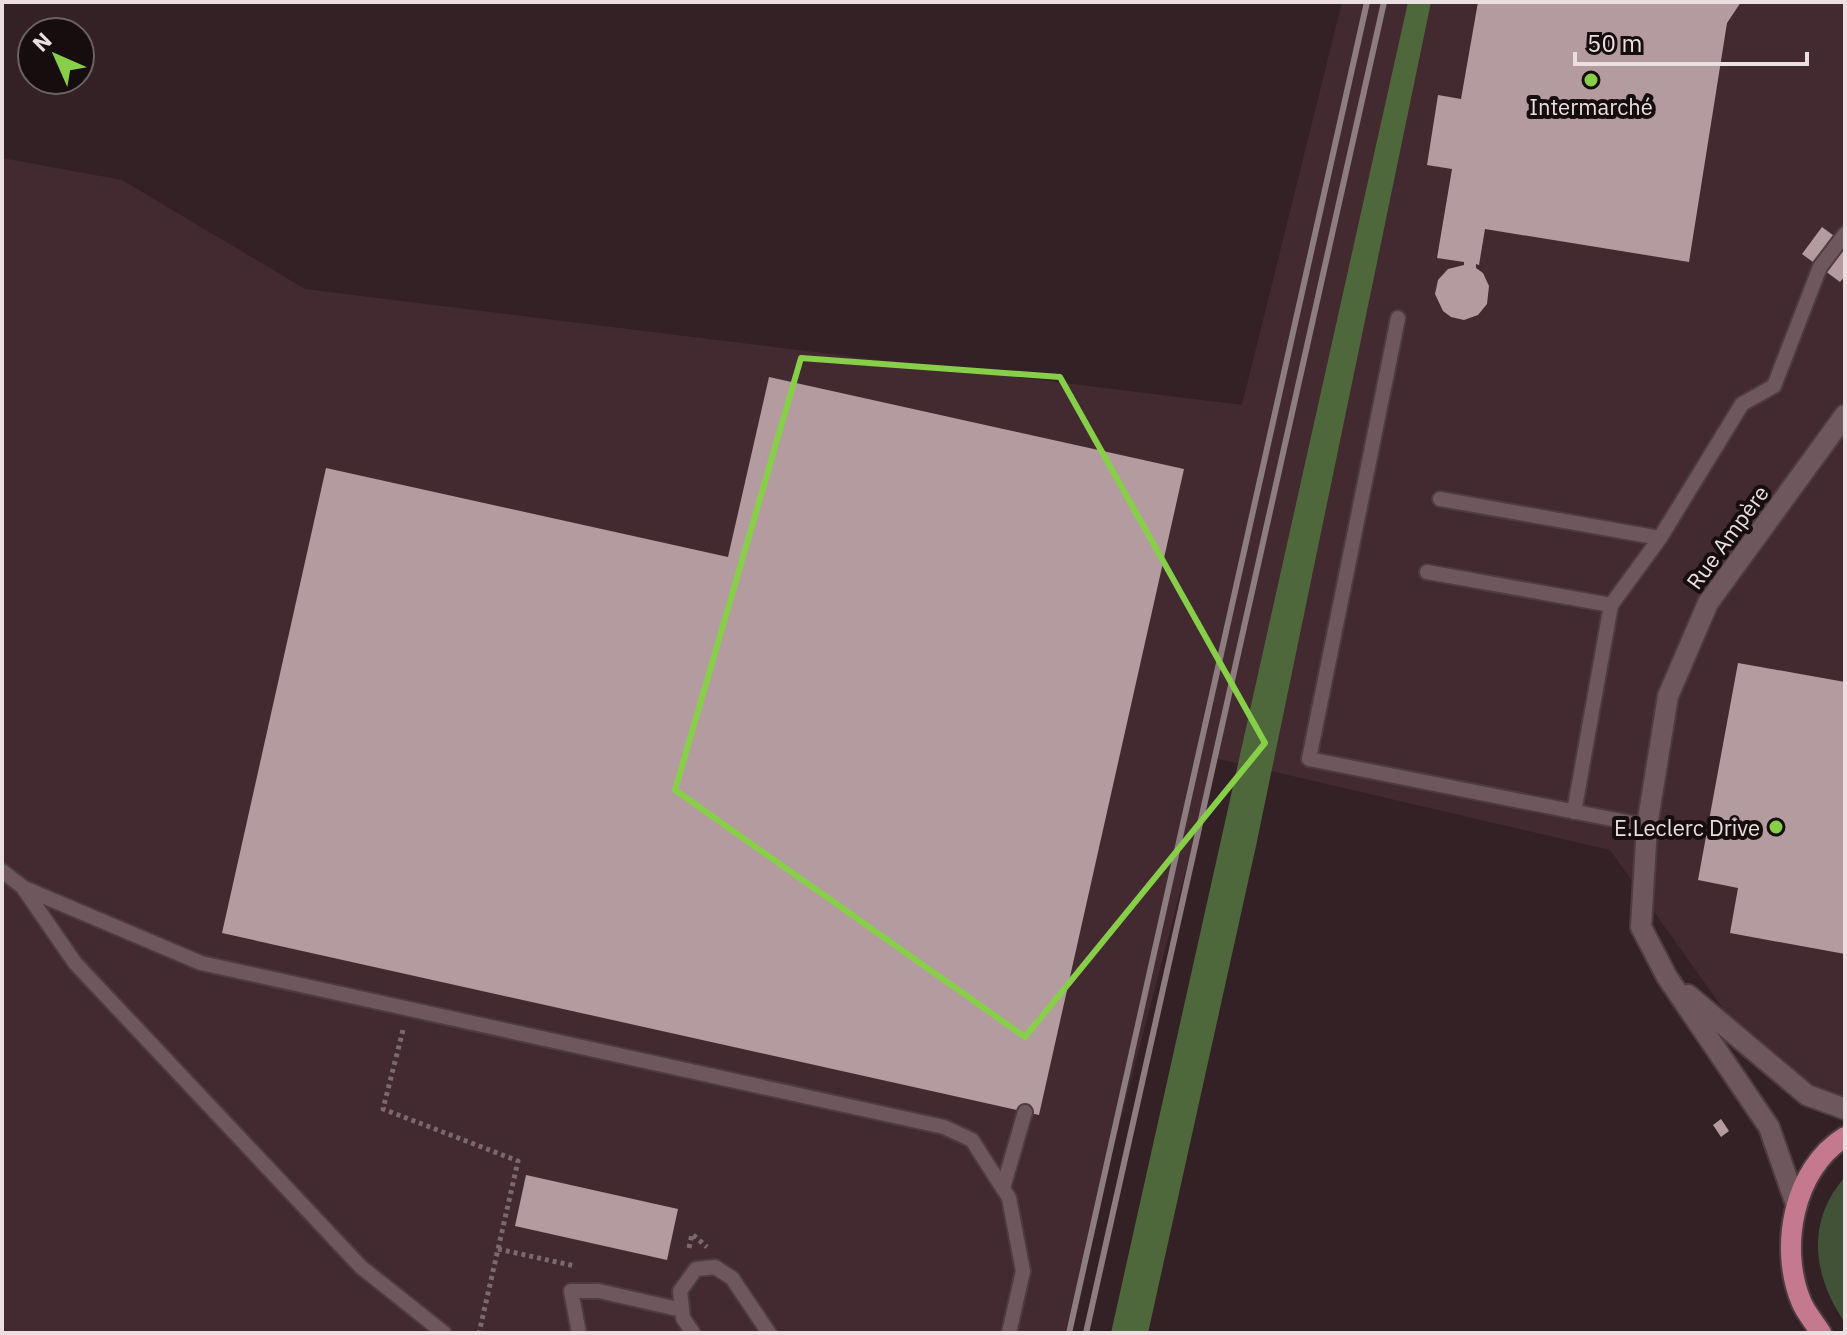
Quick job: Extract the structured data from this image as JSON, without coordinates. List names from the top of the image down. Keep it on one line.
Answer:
{"streets":{"street":["Rue Ampère"]},"places":["Intermarché","E.Leclerc Drive"],"scale_bar":"50 m","north":"top left"}
